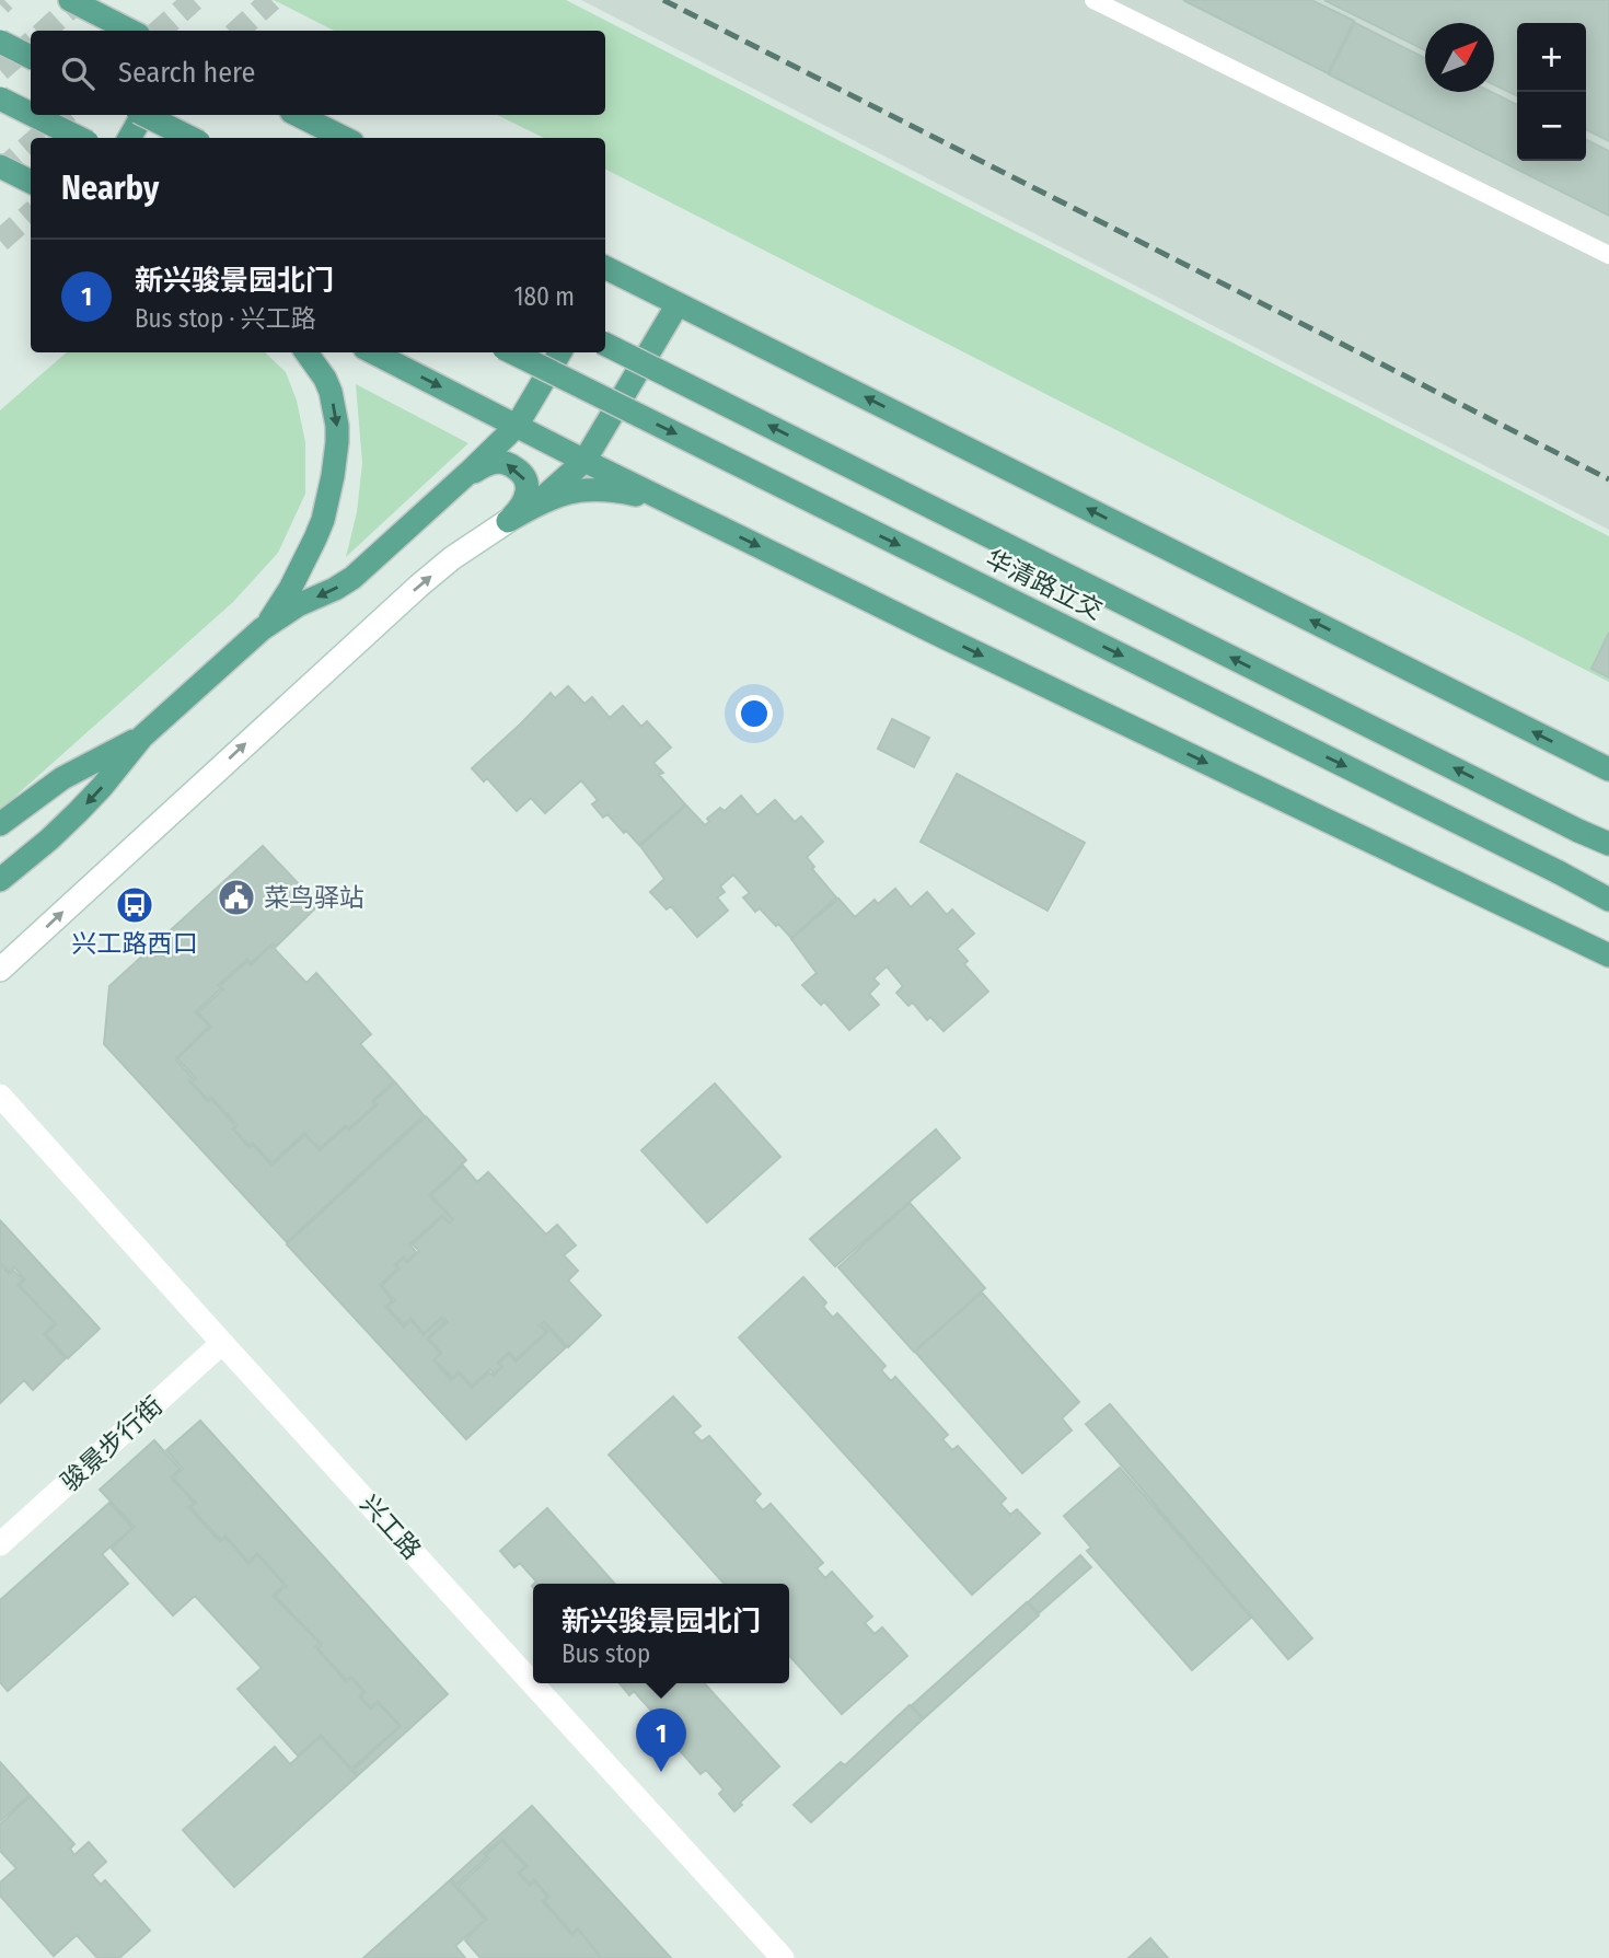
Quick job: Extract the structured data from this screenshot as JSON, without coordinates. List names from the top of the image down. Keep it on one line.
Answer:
{"streets":{"main road":["华清路立交"],"street":["骏景步行街","兴工路"]},"crossings":[["骏景步行街","兴工路"]],"places":{"public building":["菜鸟驿站"],"bus stop":["兴工路西口"]},"north":"top right","page":{"map_buttons":["+","−"],"search":"Search here","heading":"Nearby","list":[{"mark":"1","name":"新兴骏景园北门","note":"Bus stop · 兴工路","value":"180 m"}],"popup":["新兴骏景园北门","Bus stop"],"pins":"1"}}
